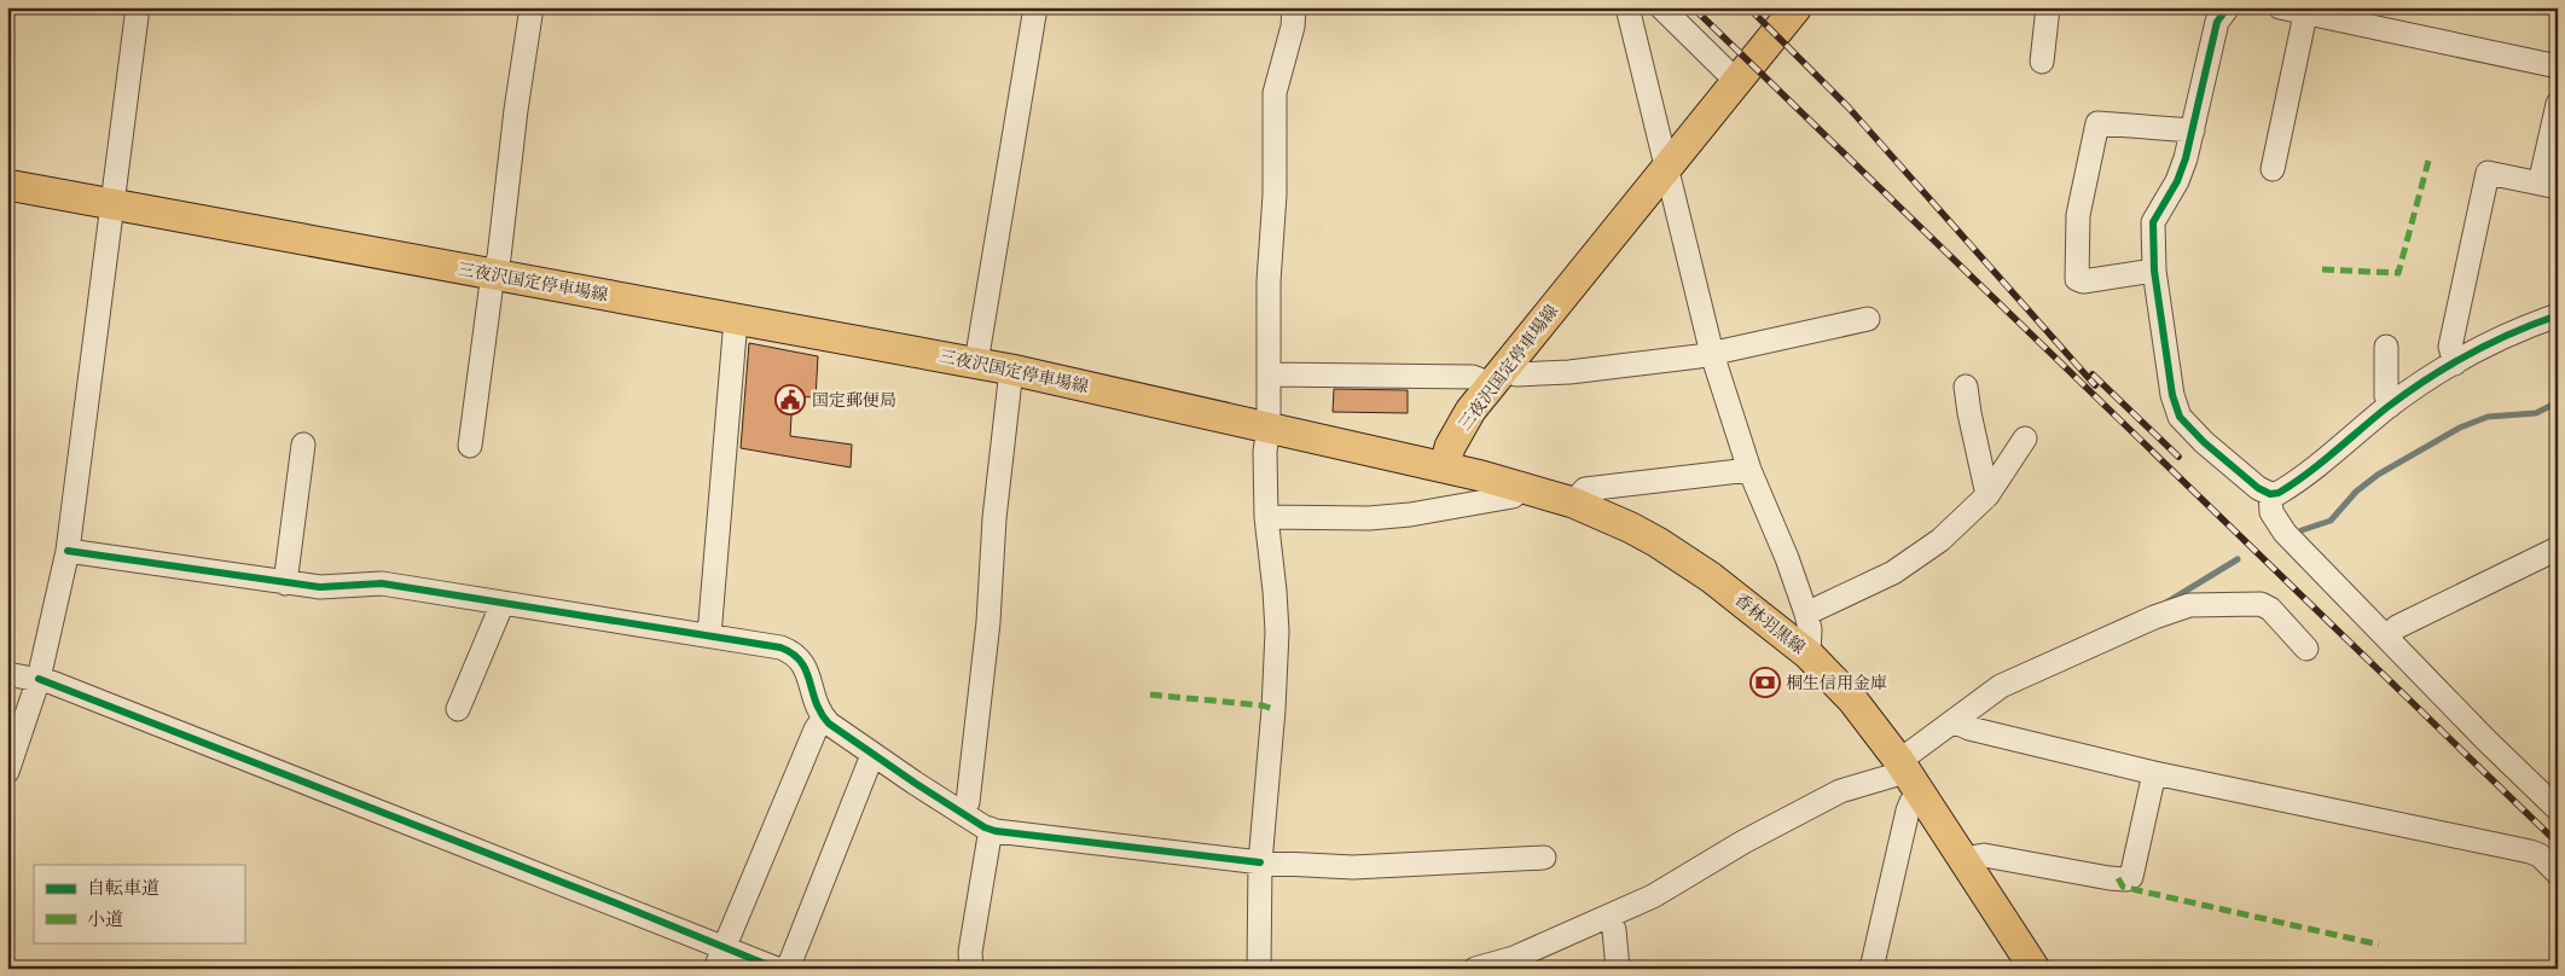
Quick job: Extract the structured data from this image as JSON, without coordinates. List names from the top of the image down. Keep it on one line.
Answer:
{"streets":{"main road":["三夜沢国定停車場線","香林羽黒線"]},"crossings":[["三夜沢国定停車場線","香林羽黒線"]],"places":{"public building":["国定郵便局"],"bank":["桐生信用金庫"]},"legend":["自転車道","小道"]}
